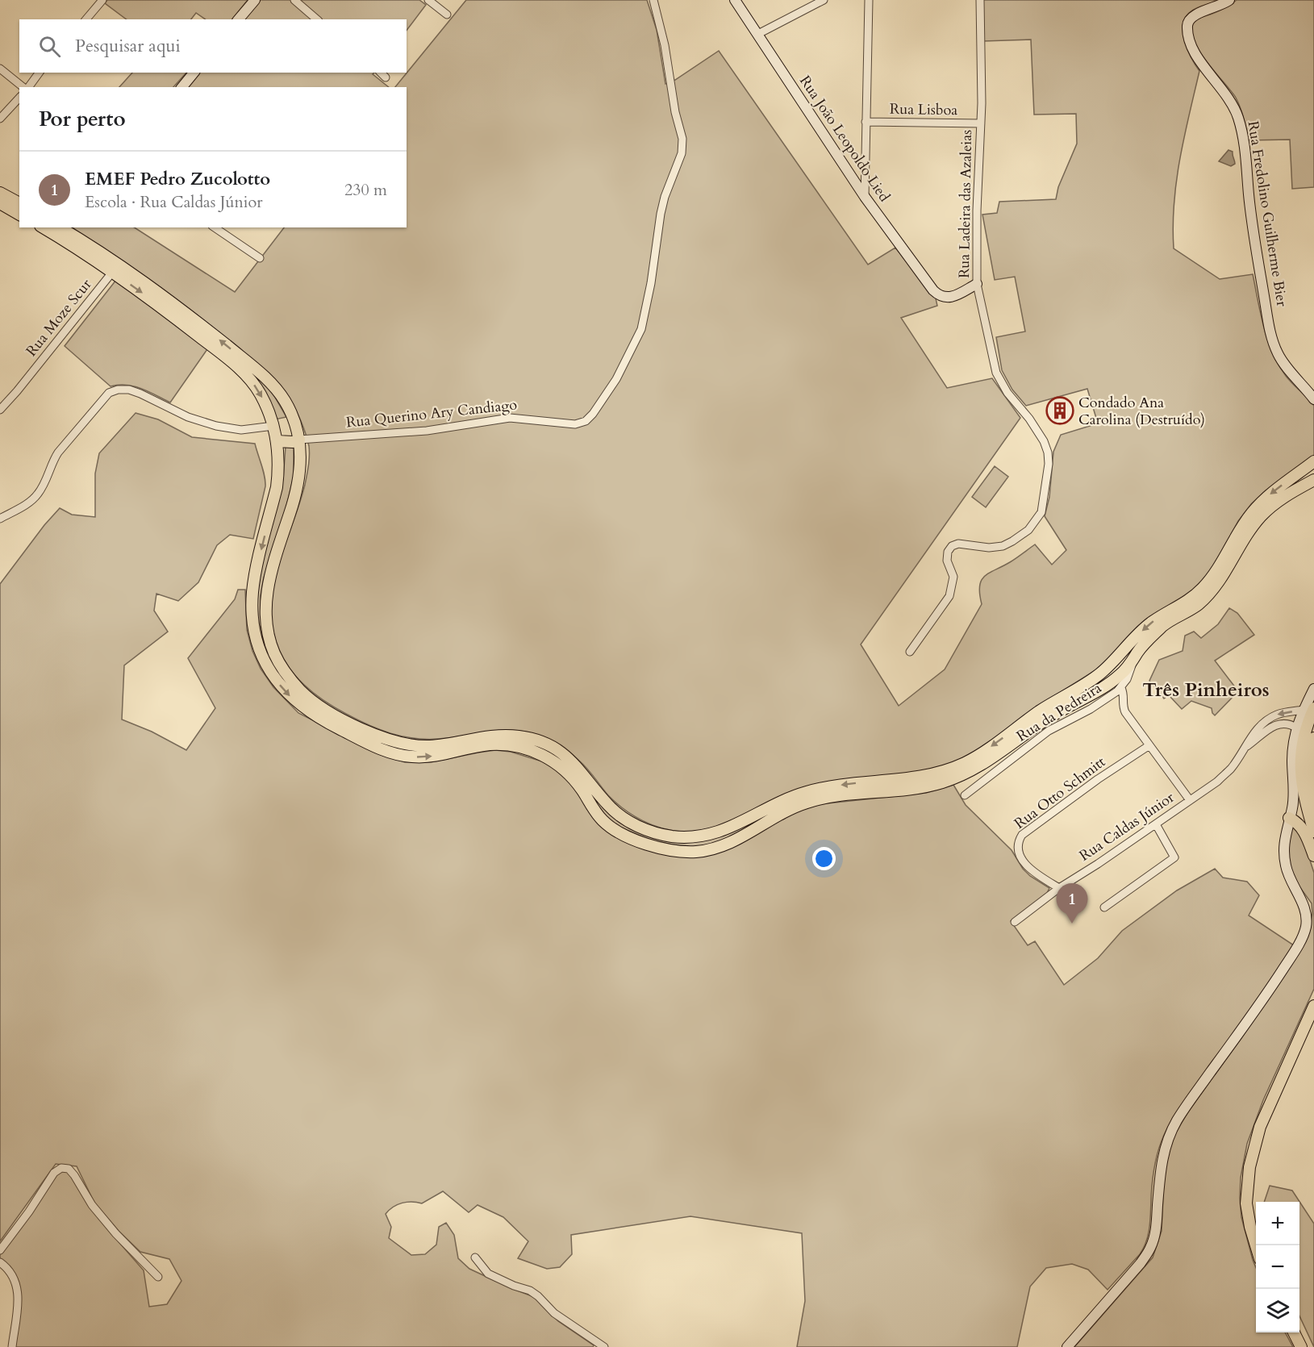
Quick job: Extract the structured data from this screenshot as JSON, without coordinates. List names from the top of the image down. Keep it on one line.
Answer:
{"streets":{"street":["Rua Lisboa","Rua João Leopoldo Lied","Rua Ladeira das Azaleias","Rua Fredolino Guilherme Bier","Rua Moze Scur","Rua Querino Ary Candiago","Rua da Pedreira","Rua Otto Schmitt","Rua Caldas Júnior"]},"crossings":[["Rua Lisboa","Rua Ladeira das Azaleias"],["Rua João Leopoldo Lied","Rua Ladeira das Azaleias"],["Rua Otto Schmitt","Rua Caldas Júnior"]],"districts":["Três Pinheiros"],"places":{"building":["Condado Ana Carolina (Destruído)"]},"page":{"search":"Pesquisar aqui","heading":"Por perto","list":[{"mark":"1","name":"EMEF Pedro Zucolotto","note":"Escola · Rua Caldas Júnior","value":"230 m"}],"pins":"1","map_buttons":["+","−"]}}
